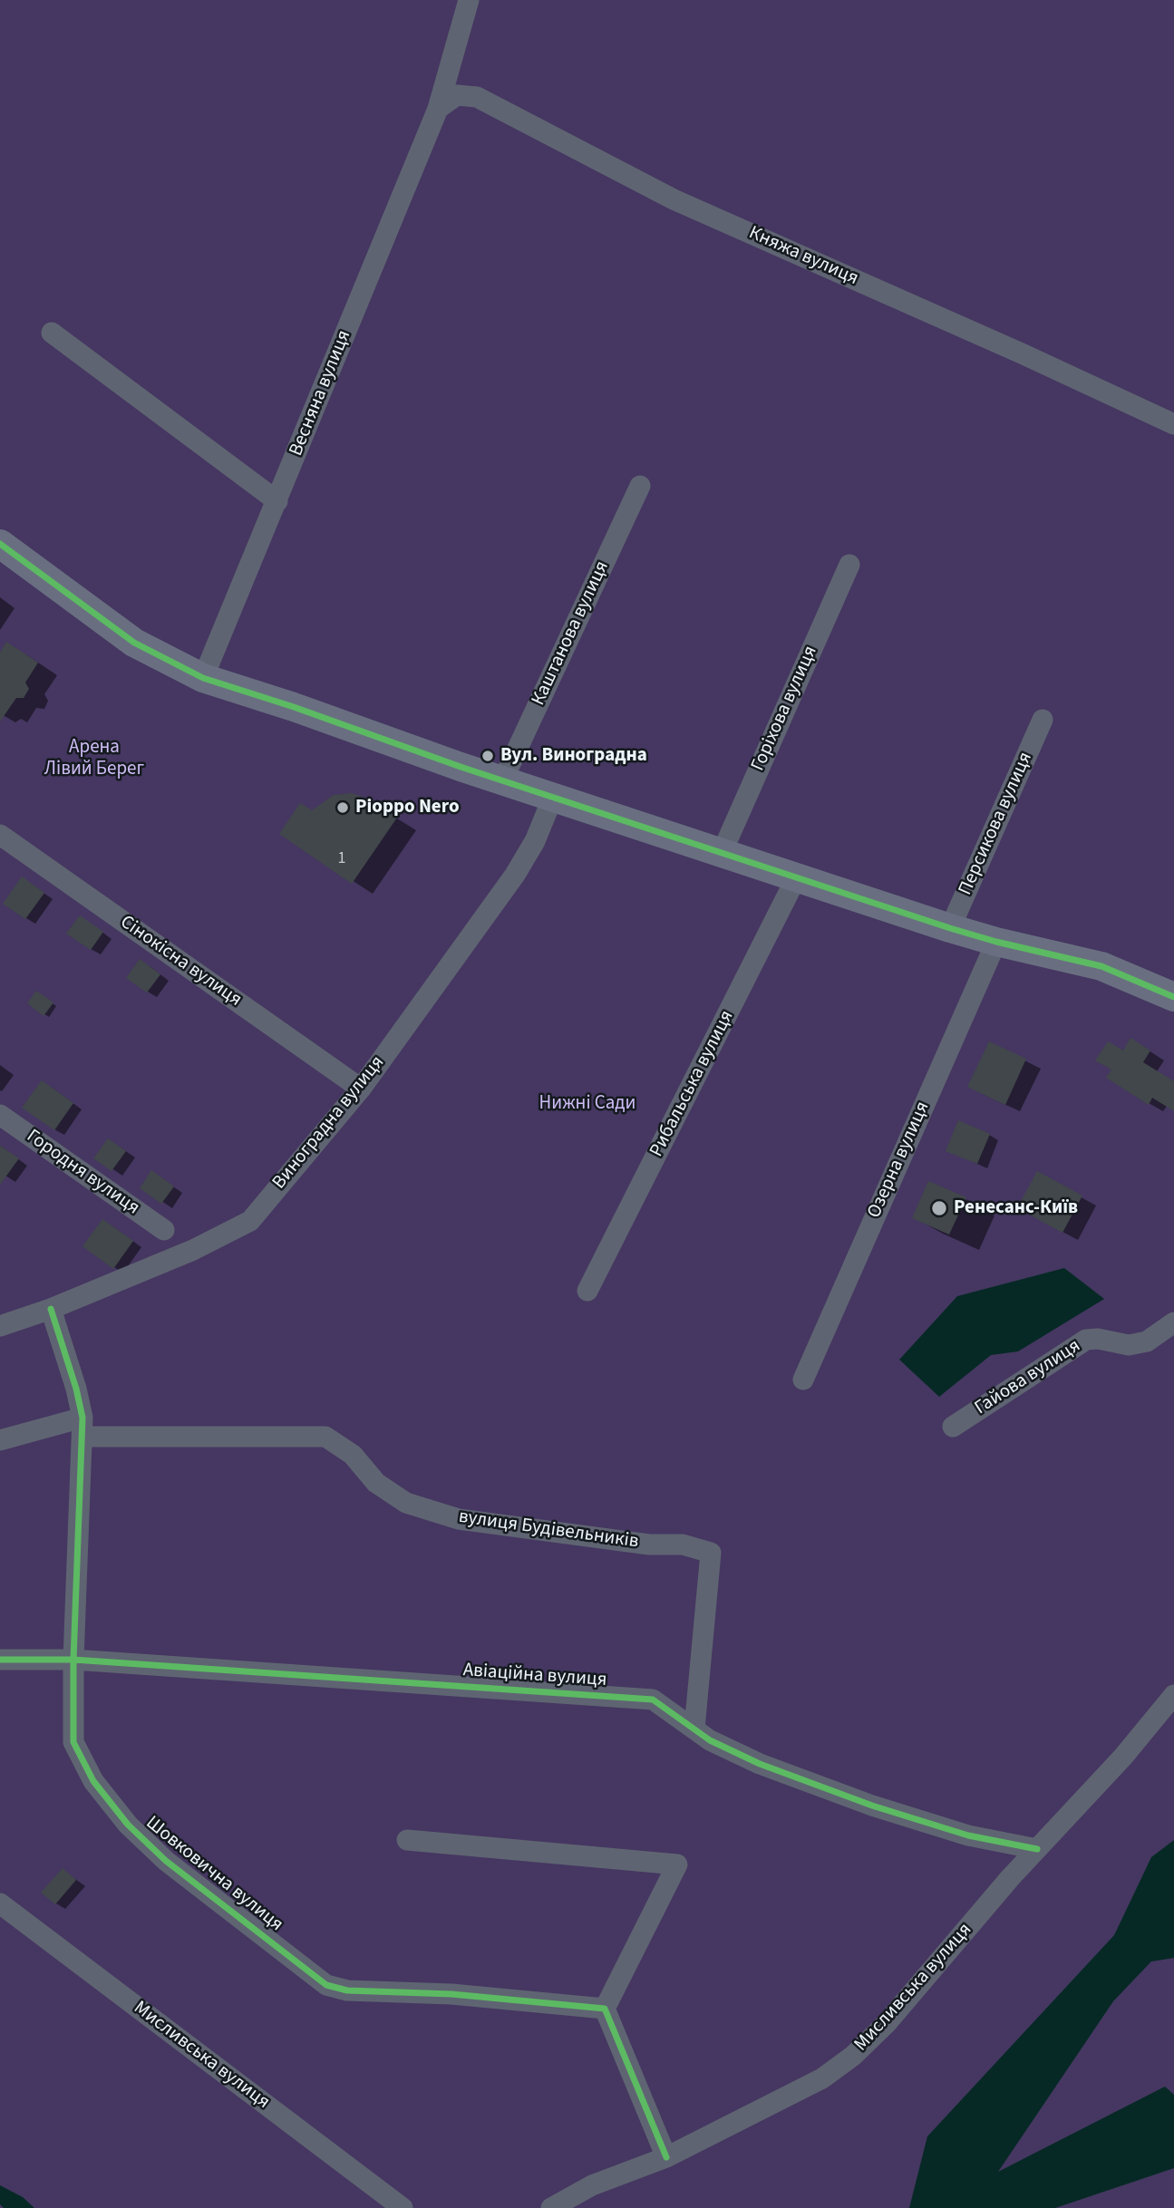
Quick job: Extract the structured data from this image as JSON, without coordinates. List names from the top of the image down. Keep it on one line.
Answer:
{"streets":{"street":["Княжа вулиця","Весняна вулиця","Каштанова вулиця","Горіхова вулиця","Персикова вулиця","Сінокісна вулиця","Рибальська вулиця","Виноградна вулиця","Озерна вулиця","Городня вулиця","Гайова вулиця","вулиця Будівельників","Авіаційна вулиця","Шовковична вулиця","Мисливська вулиця"]},"crossings":[["Княжа вулиця","Весняна вулиця"],["Сінокісна вулиця","Виноградна вулиця"],["Виноградна вулиця","Шовковична вулиця"],["вулиця Будівельників","Авіаційна вулиця"],["вулиця Будівельників","Шовковична вулиця"],["Авіаційна вулиця","Шовковична вулиця"],["Авіаційна вулиця","Мисливська вулиця"]],"parks":["Арена Лівий Берег","Нижні Сади"],"places":["Вул. Виноградна","Pioppo Nero","Ренесанс-Київ"],"house_numbers":["1"]}
